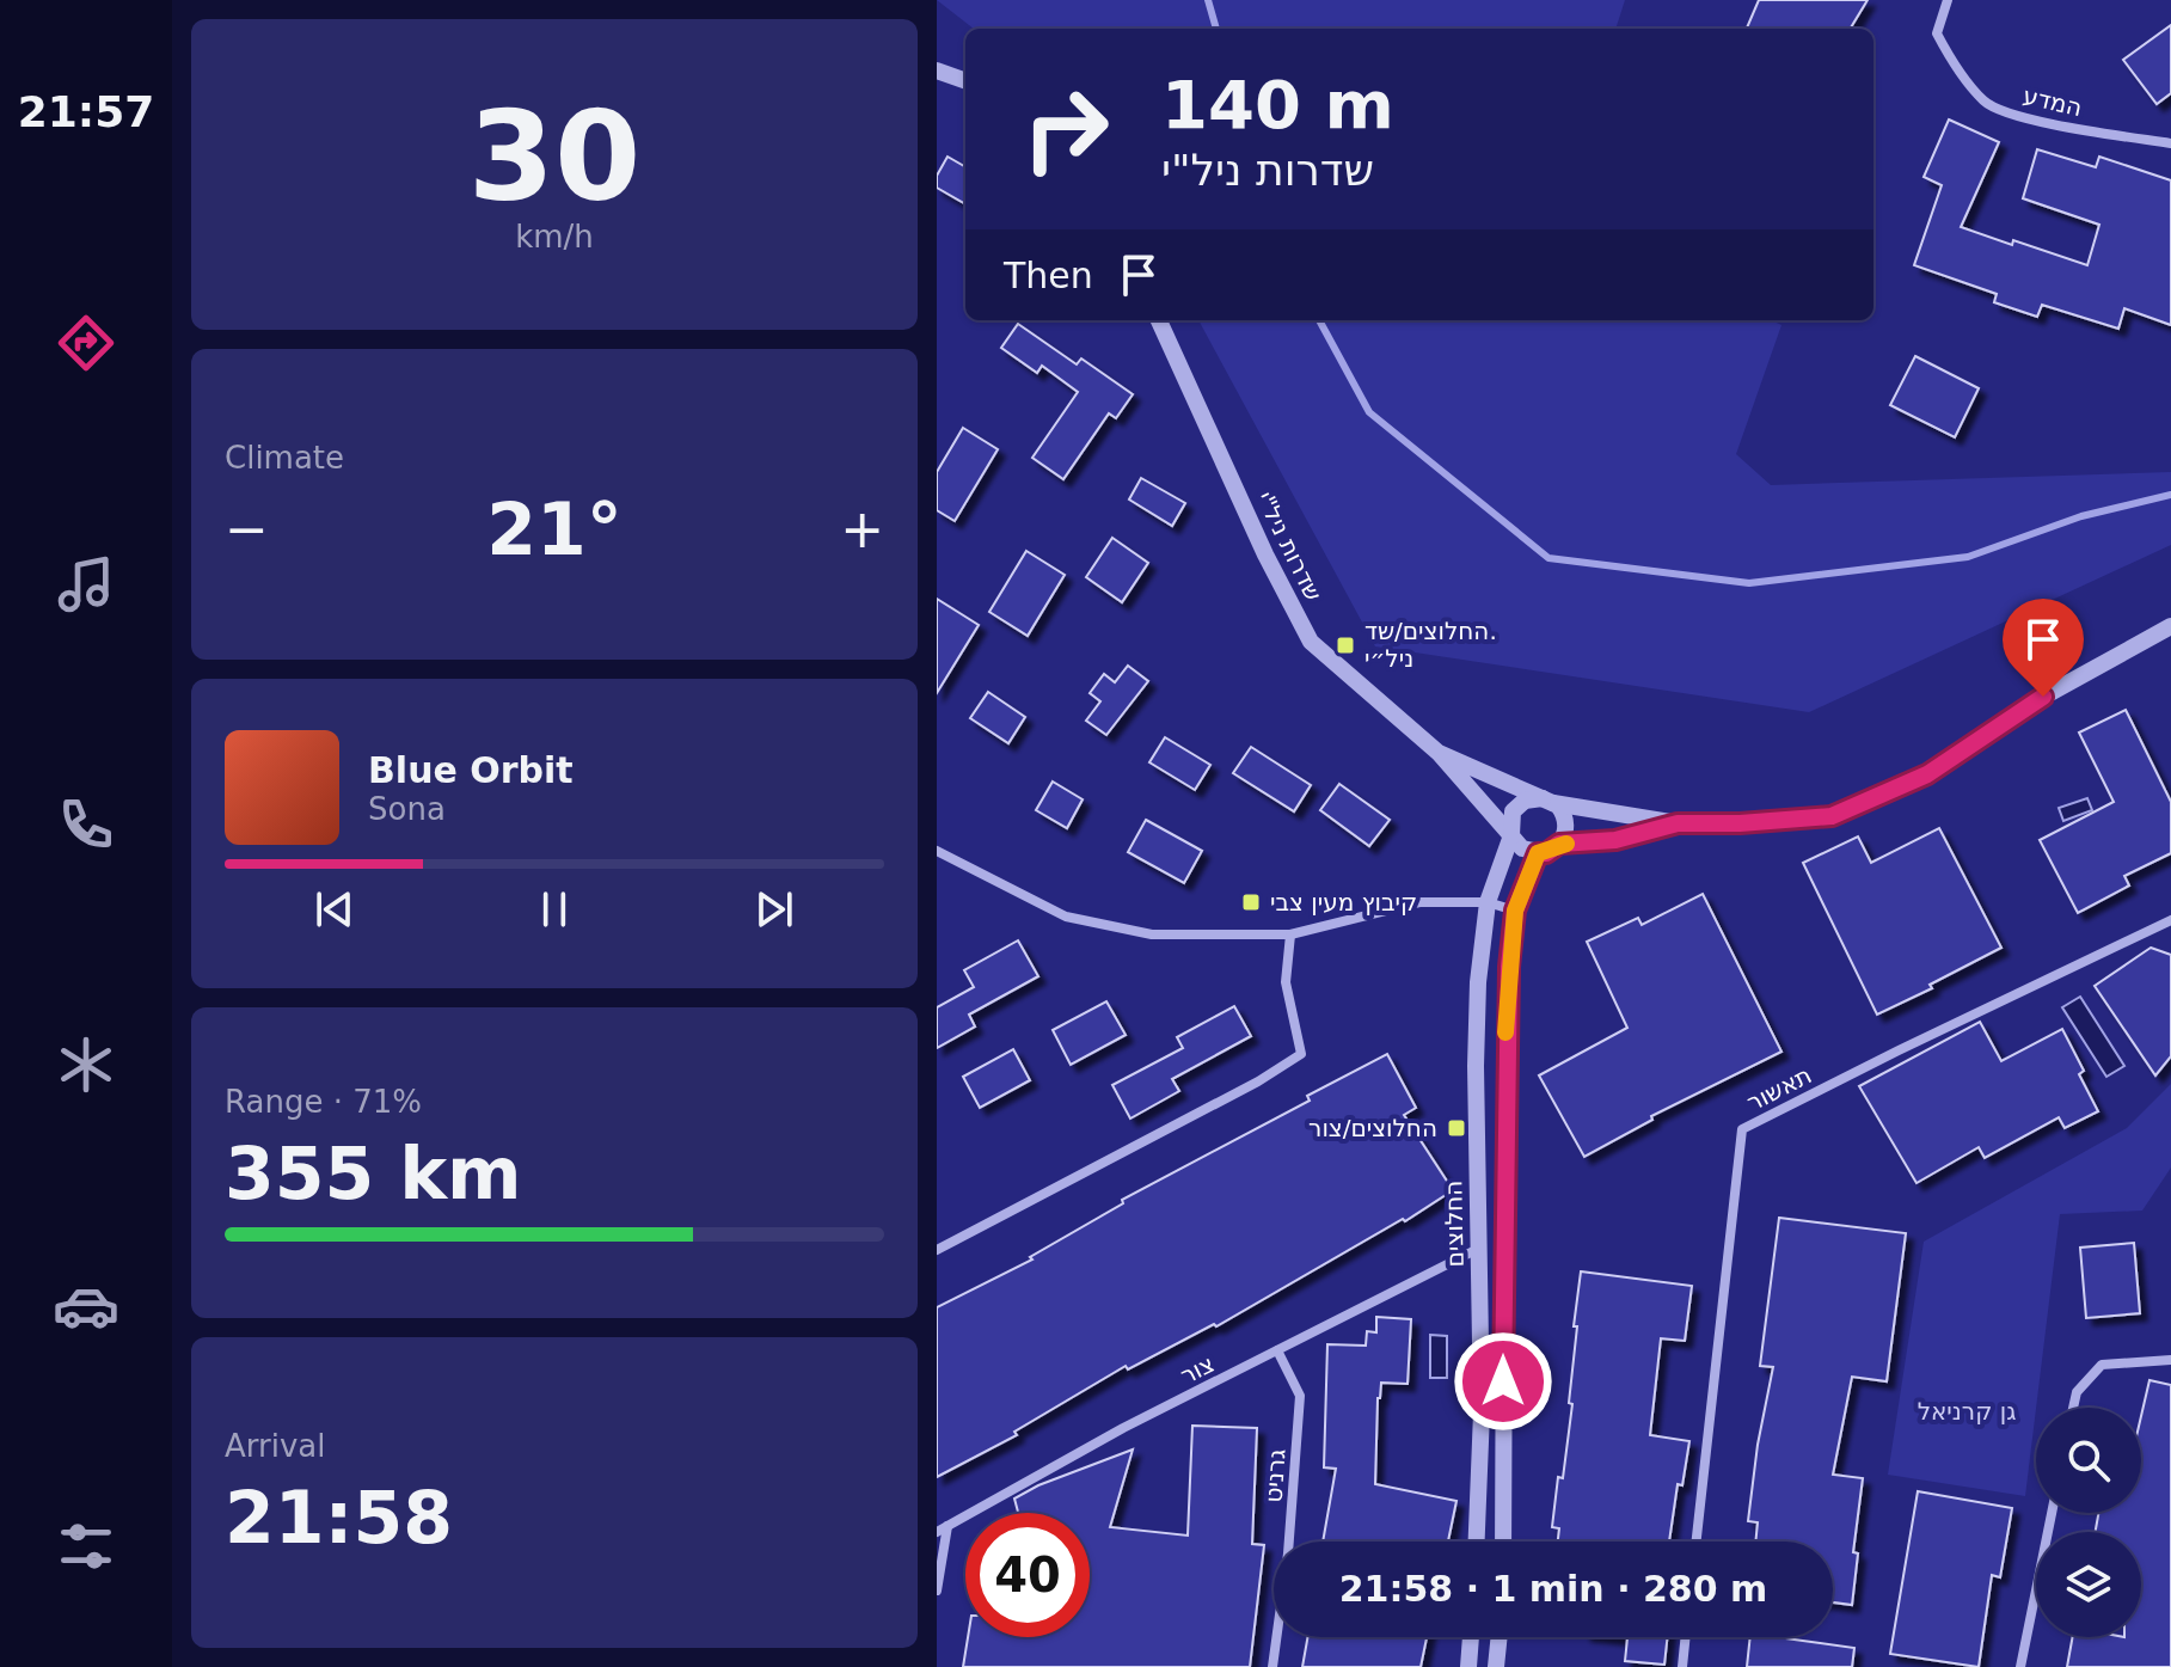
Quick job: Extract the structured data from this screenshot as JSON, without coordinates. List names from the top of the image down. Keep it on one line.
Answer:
{"streets":{"street":["המדע","שדרות ניל\"י","תאשור","החלוצים","צור","גרניט"]},"crossings":[["שדרות ניל\"י","החלוצים"],["החלוצים","צור"],["צור","גרניט"]],"parks":["גן קרניאל"],"places":{"transit":["החלוצים/שד. ניל״י","קיבוץ מעין צבי","החלוצים/צור"]},"page":{"tabs":"21:57","tile":[["30","km/h"],"Climate",["Range · 71%","355 km"],["Arrival","21:58"]],"turn":["140 m","שדרות ניל\"י"],"then":"Then","heat":["−","21°","+"],"song":["Blue Orbit","Sona"],"limit":"40","trip":"21:58 · 1 min · 280 m"}}
